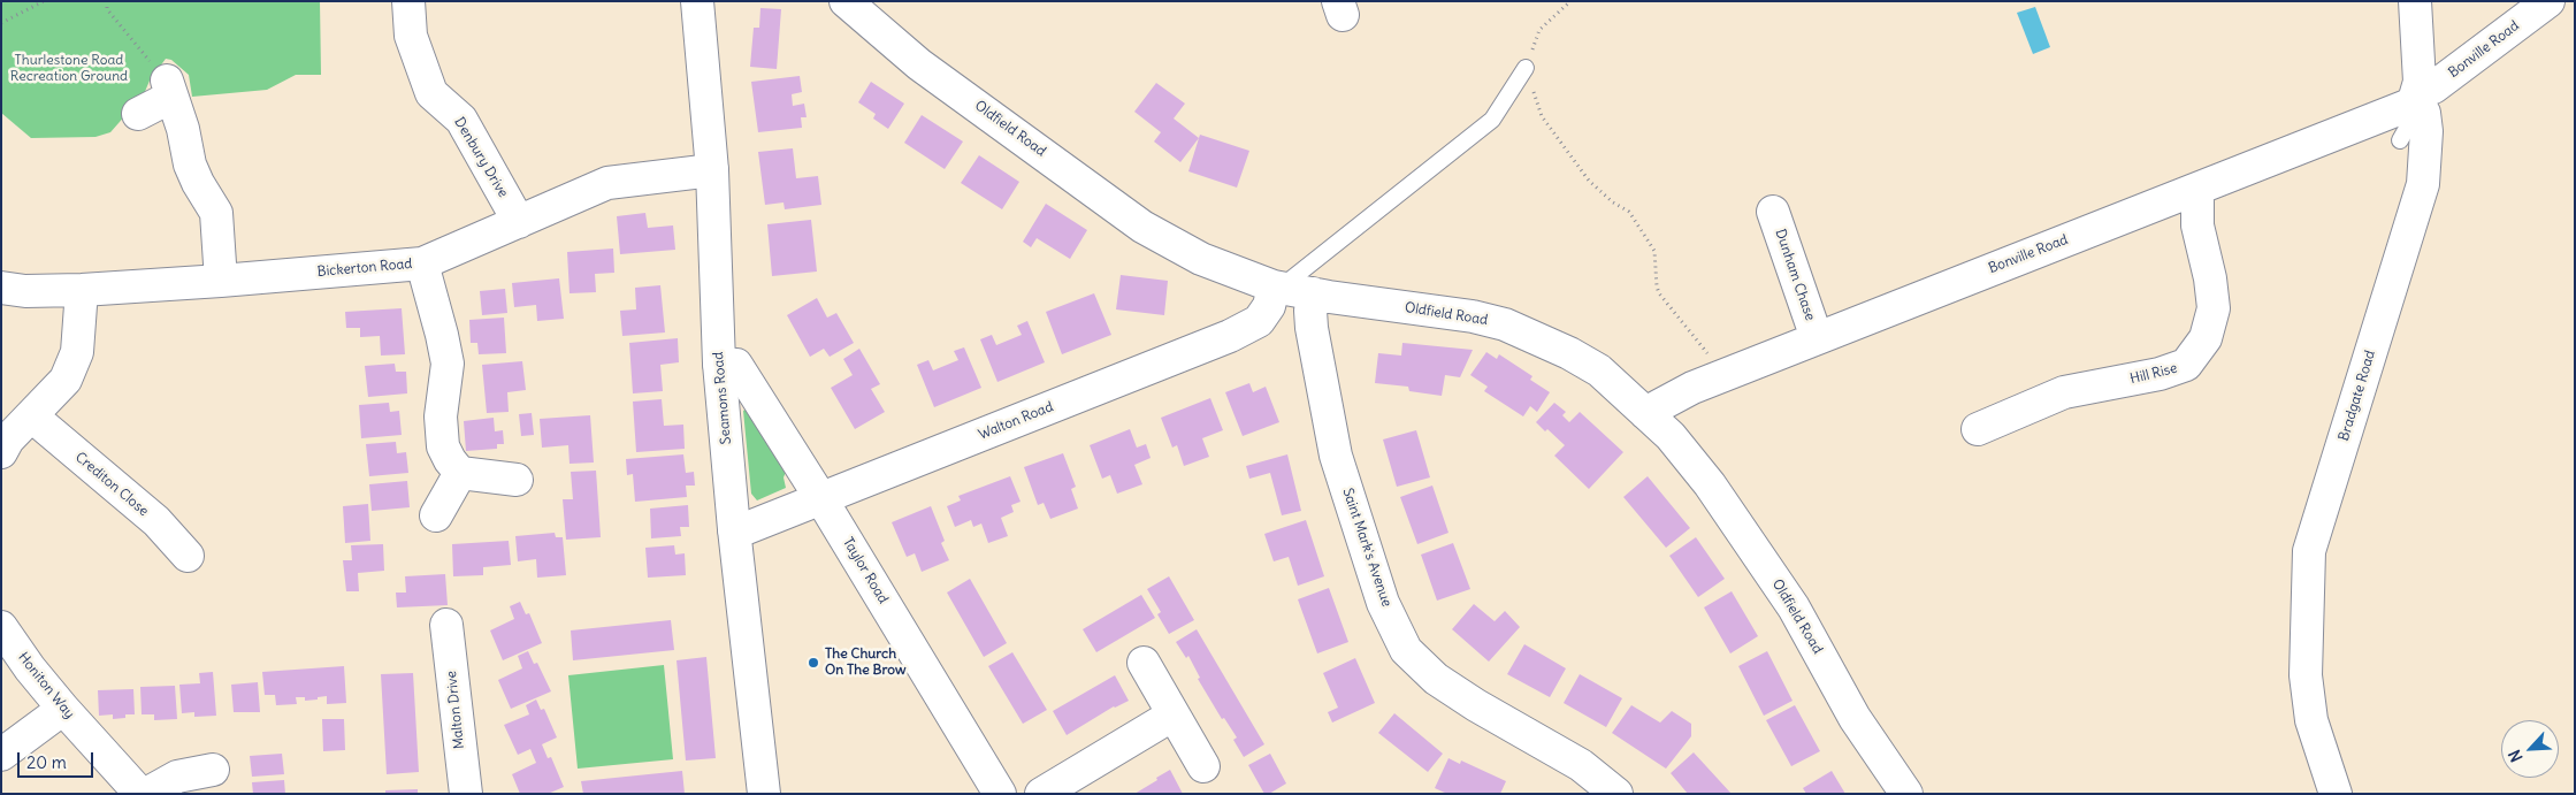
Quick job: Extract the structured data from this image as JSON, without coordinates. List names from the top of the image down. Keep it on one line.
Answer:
{"streets":{"street":["Bonville Road","Oldfield Road","Denbury Drive","Bickerton Road","Dunham Chase","Hill Rise","Bradgate Road","Seamons Road","Walton Road","Crediton Close","Saint Mark's Avenue","Taylor Road","Honiton Way","Malton Drive"]},"crossings":[["Bonville Road","Oldfield Road"],["Bonville Road","Dunham Chase"],["Bonville Road","Hill Rise"],["Bonville Road","Bradgate Road"],["Oldfield Road","Walton Road"],["Oldfield Road","Saint Mark's Avenue"],["Denbury Drive","Bickerton Road"],["Bickerton Road","Seamons Road"],["Seamons Road","Walton Road"],["Seamons Road","Taylor Road"],["Walton Road","Taylor Road"]],"parks":["Thurlestone Road Recreation Ground"],"places":["The Church On The Brow"],"scale_bar":"20 m","north":"bottom left"}
